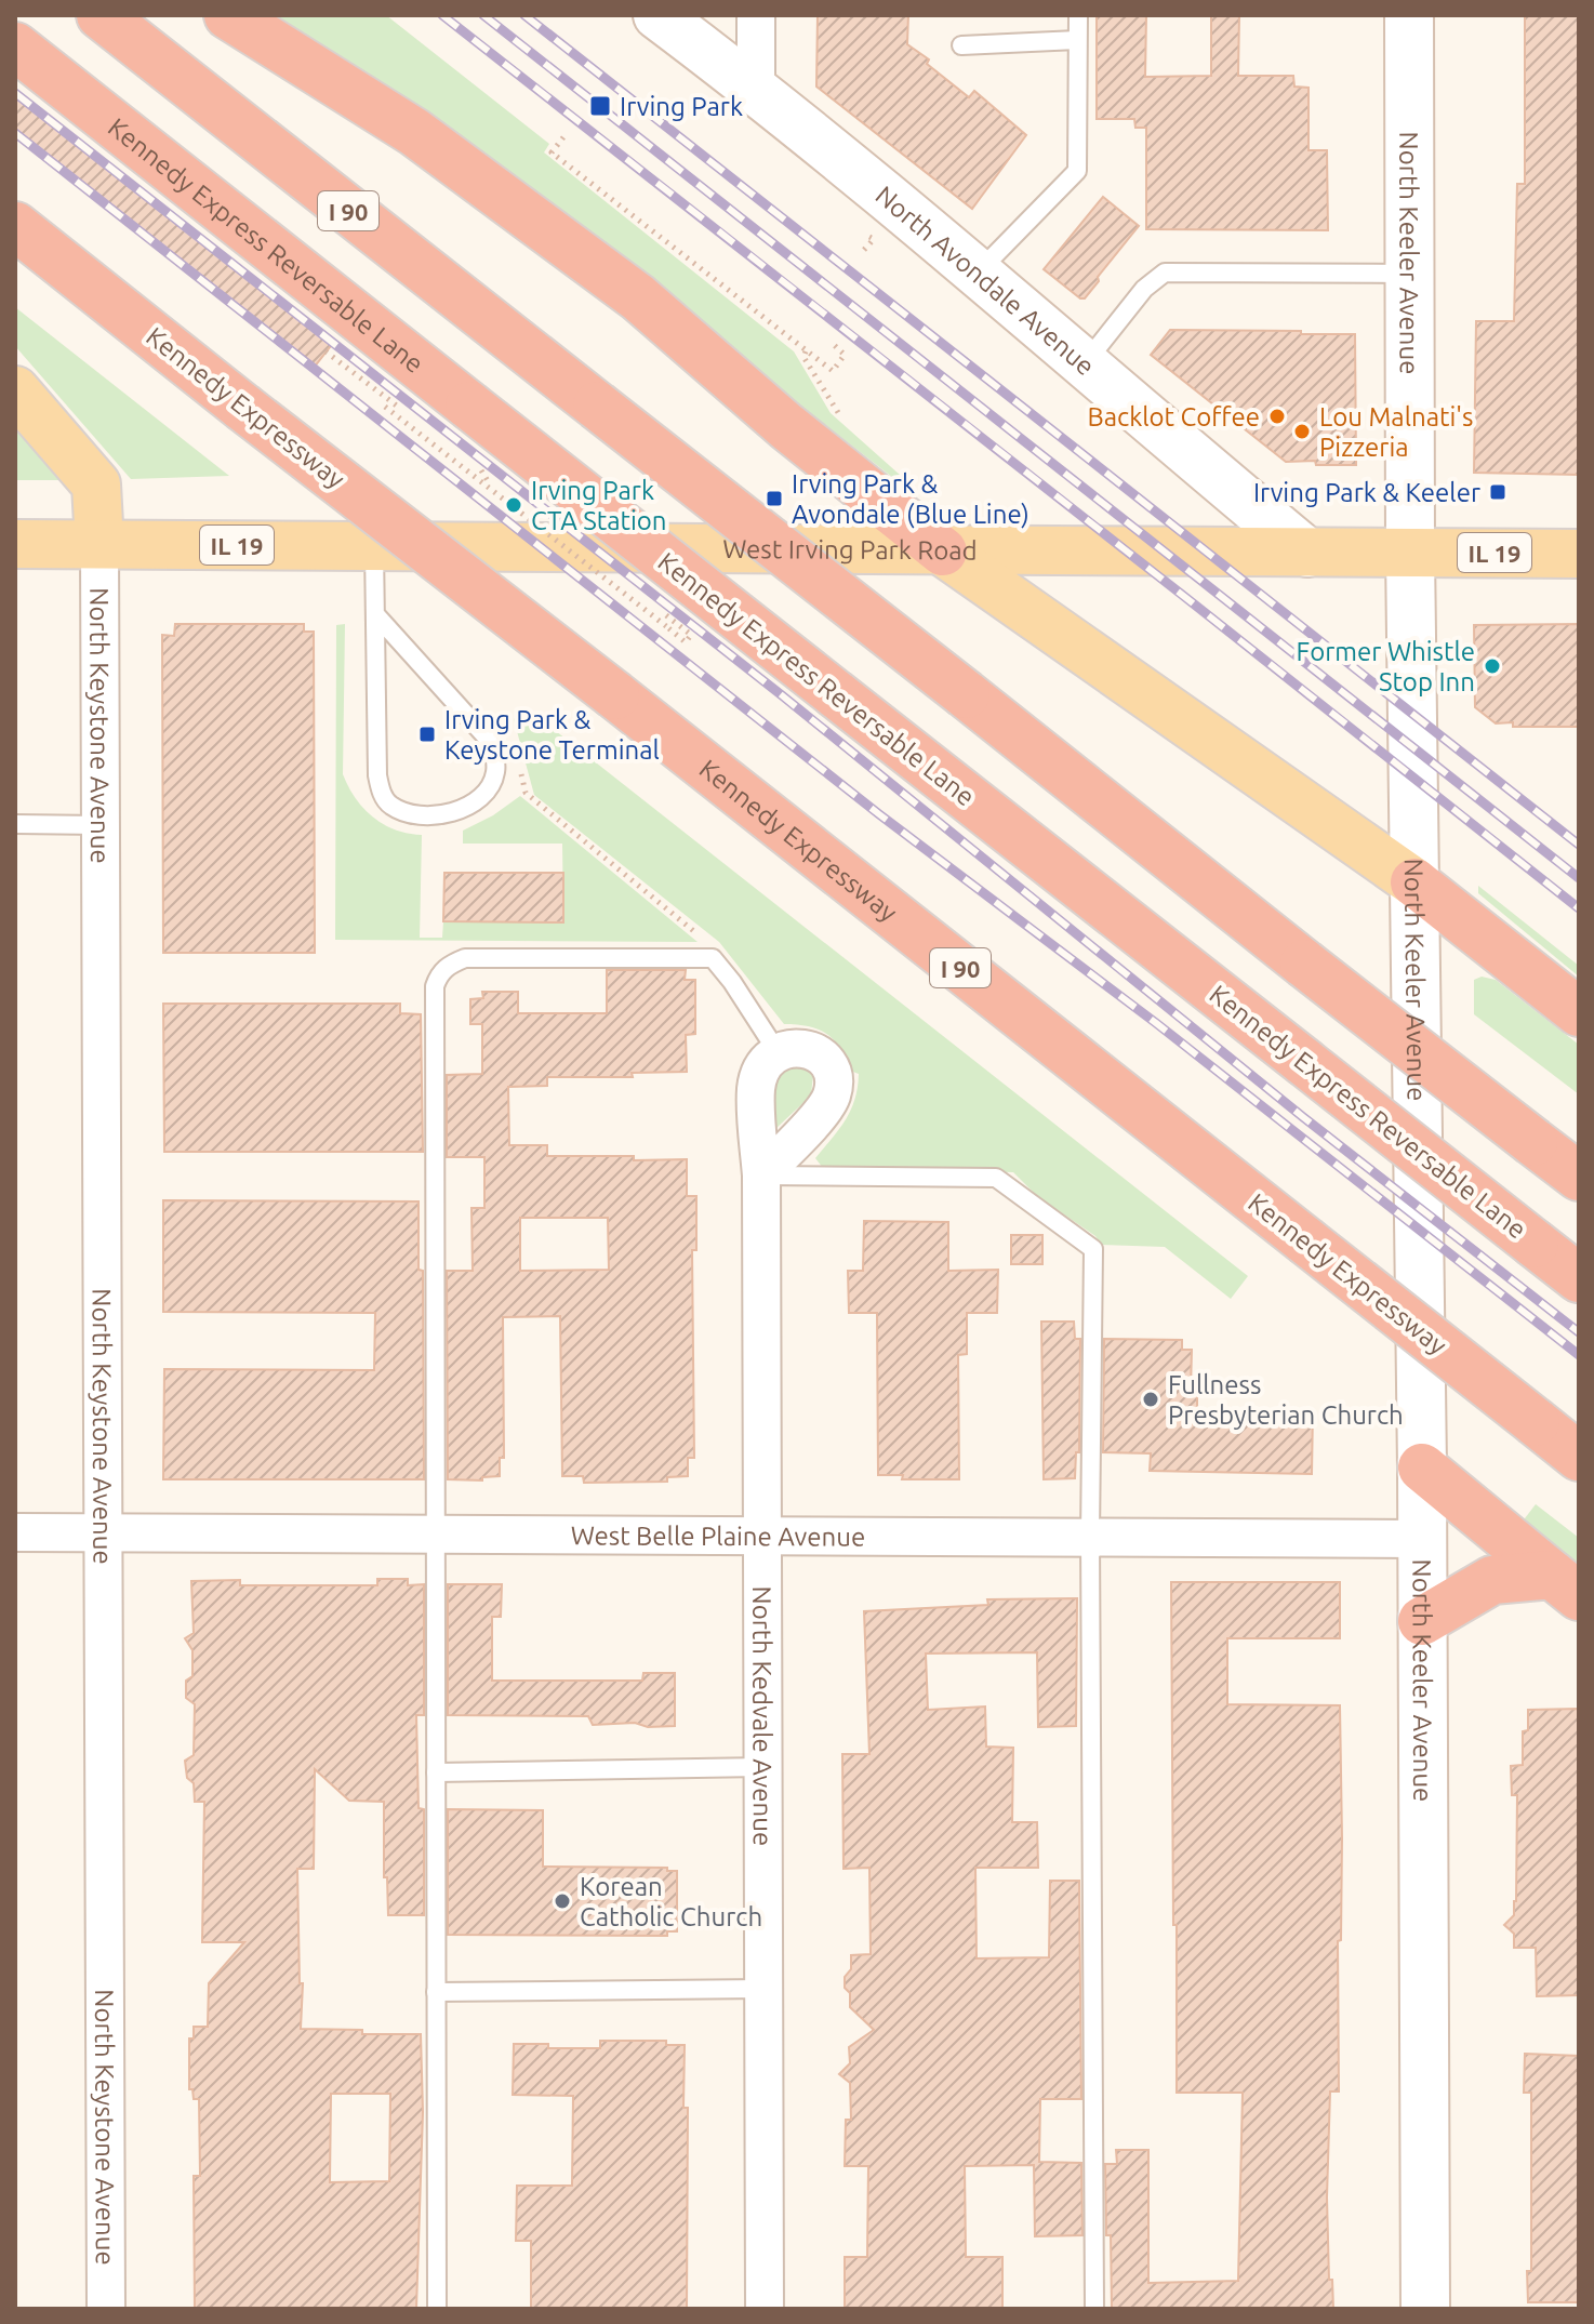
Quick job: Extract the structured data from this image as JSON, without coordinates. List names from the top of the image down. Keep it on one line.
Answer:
{"streets":{"highway":["I 90","Kennedy Express Reversable Lane","Kennedy Expressway"],"main road":["IL 19","West Irving Park Road"],"street":["North Keeler Avenue","North Avondale Avenue","North Keystone Avenue","West Belle Plaine Avenue","North Kedvale Avenue"]},"crossings":[["North Keeler Avenue","West Irving Park Road"],["North Keeler Avenue","West Belle Plaine Avenue"],["North Avondale Avenue","West Irving Park Road"],["West Irving Park Road","North Keystone Avenue"],["North Keystone Avenue","West Belle Plaine Avenue"],["West Belle Plaine Avenue","North Kedvale Avenue"]],"places":{"transit":["Irving Park","Irving Park & Keeler","Irving Park & Avondale (Blue Line)","Irving Park & Keystone Terminal"],"other":["Backlot Coffee","Lou Malnati's Pizzeria","Irving Park CTA Station","Former Whistle Stop Inn","Fullness Presbyterian Church","Korean Catholic Church"]}}
